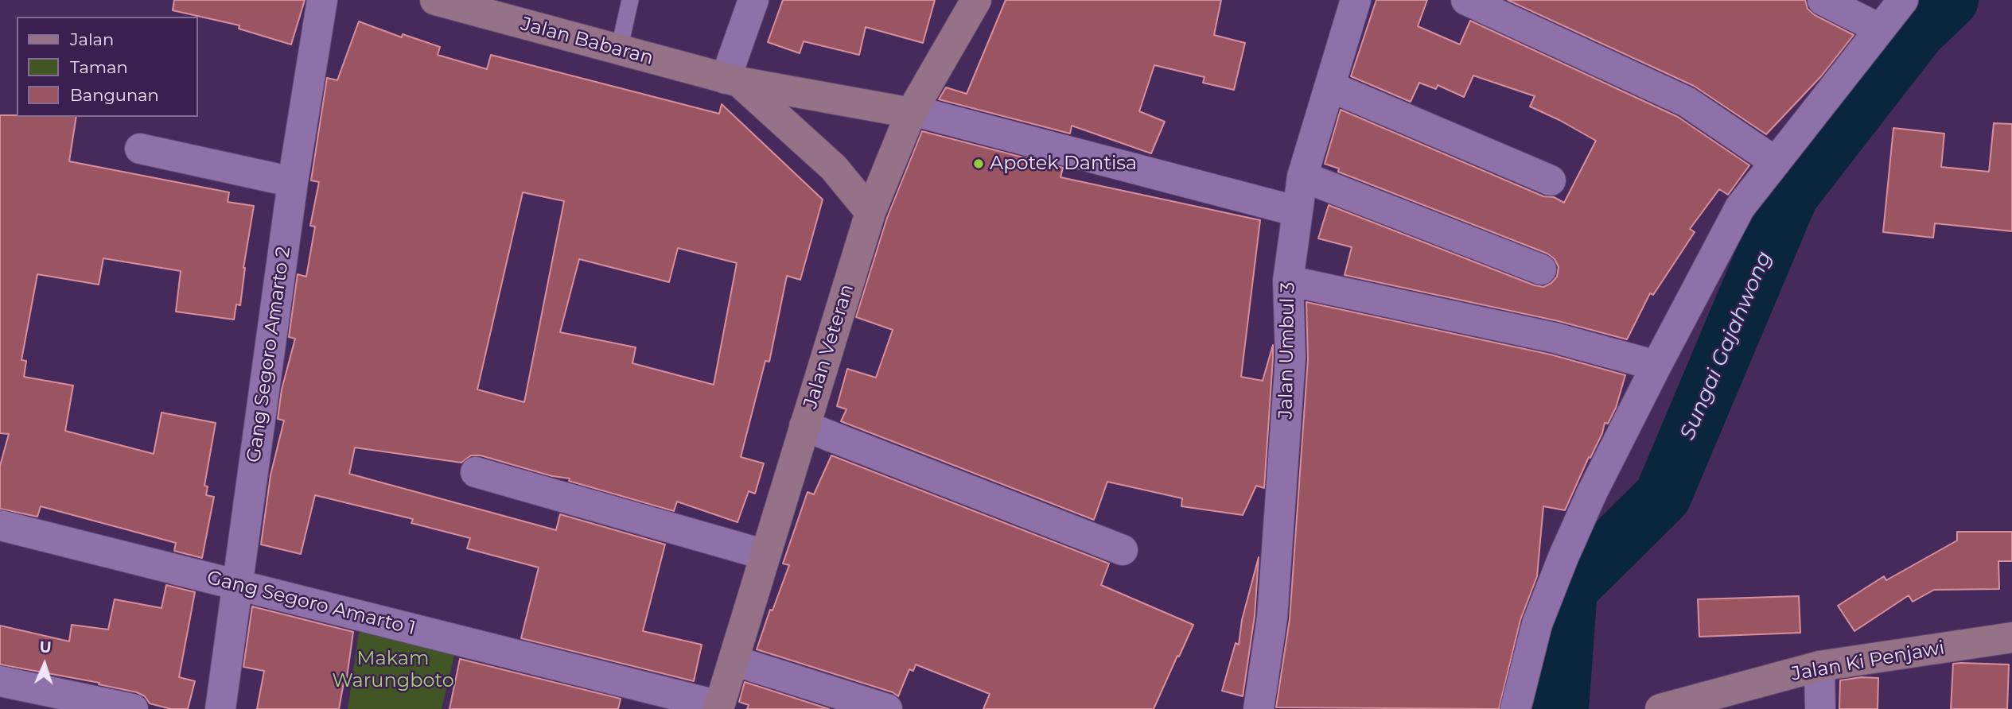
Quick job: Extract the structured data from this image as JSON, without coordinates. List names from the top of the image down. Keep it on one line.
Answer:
{"streets":{"main road":["Jalan Babaran","Jalan Veteran","Jalan Ki Penjawi"],"street":["Jalan Umbul 3","Gang Segoro Amarto 2","Gang Segoro Amarto 1"]},"crossings":[["Jalan Babaran","Jalan Veteran"],["Jalan Veteran","Gang Segoro Amarto 1"],["Gang Segoro Amarto 2","Gang Segoro Amarto 1"]],"water":["Sungai Gajahwong"],"parks":["Makam Warungboto"],"places":["Apotek Dantisa"],"legend":["Jalan","Taman","Bangunan"],"north":"top"}
